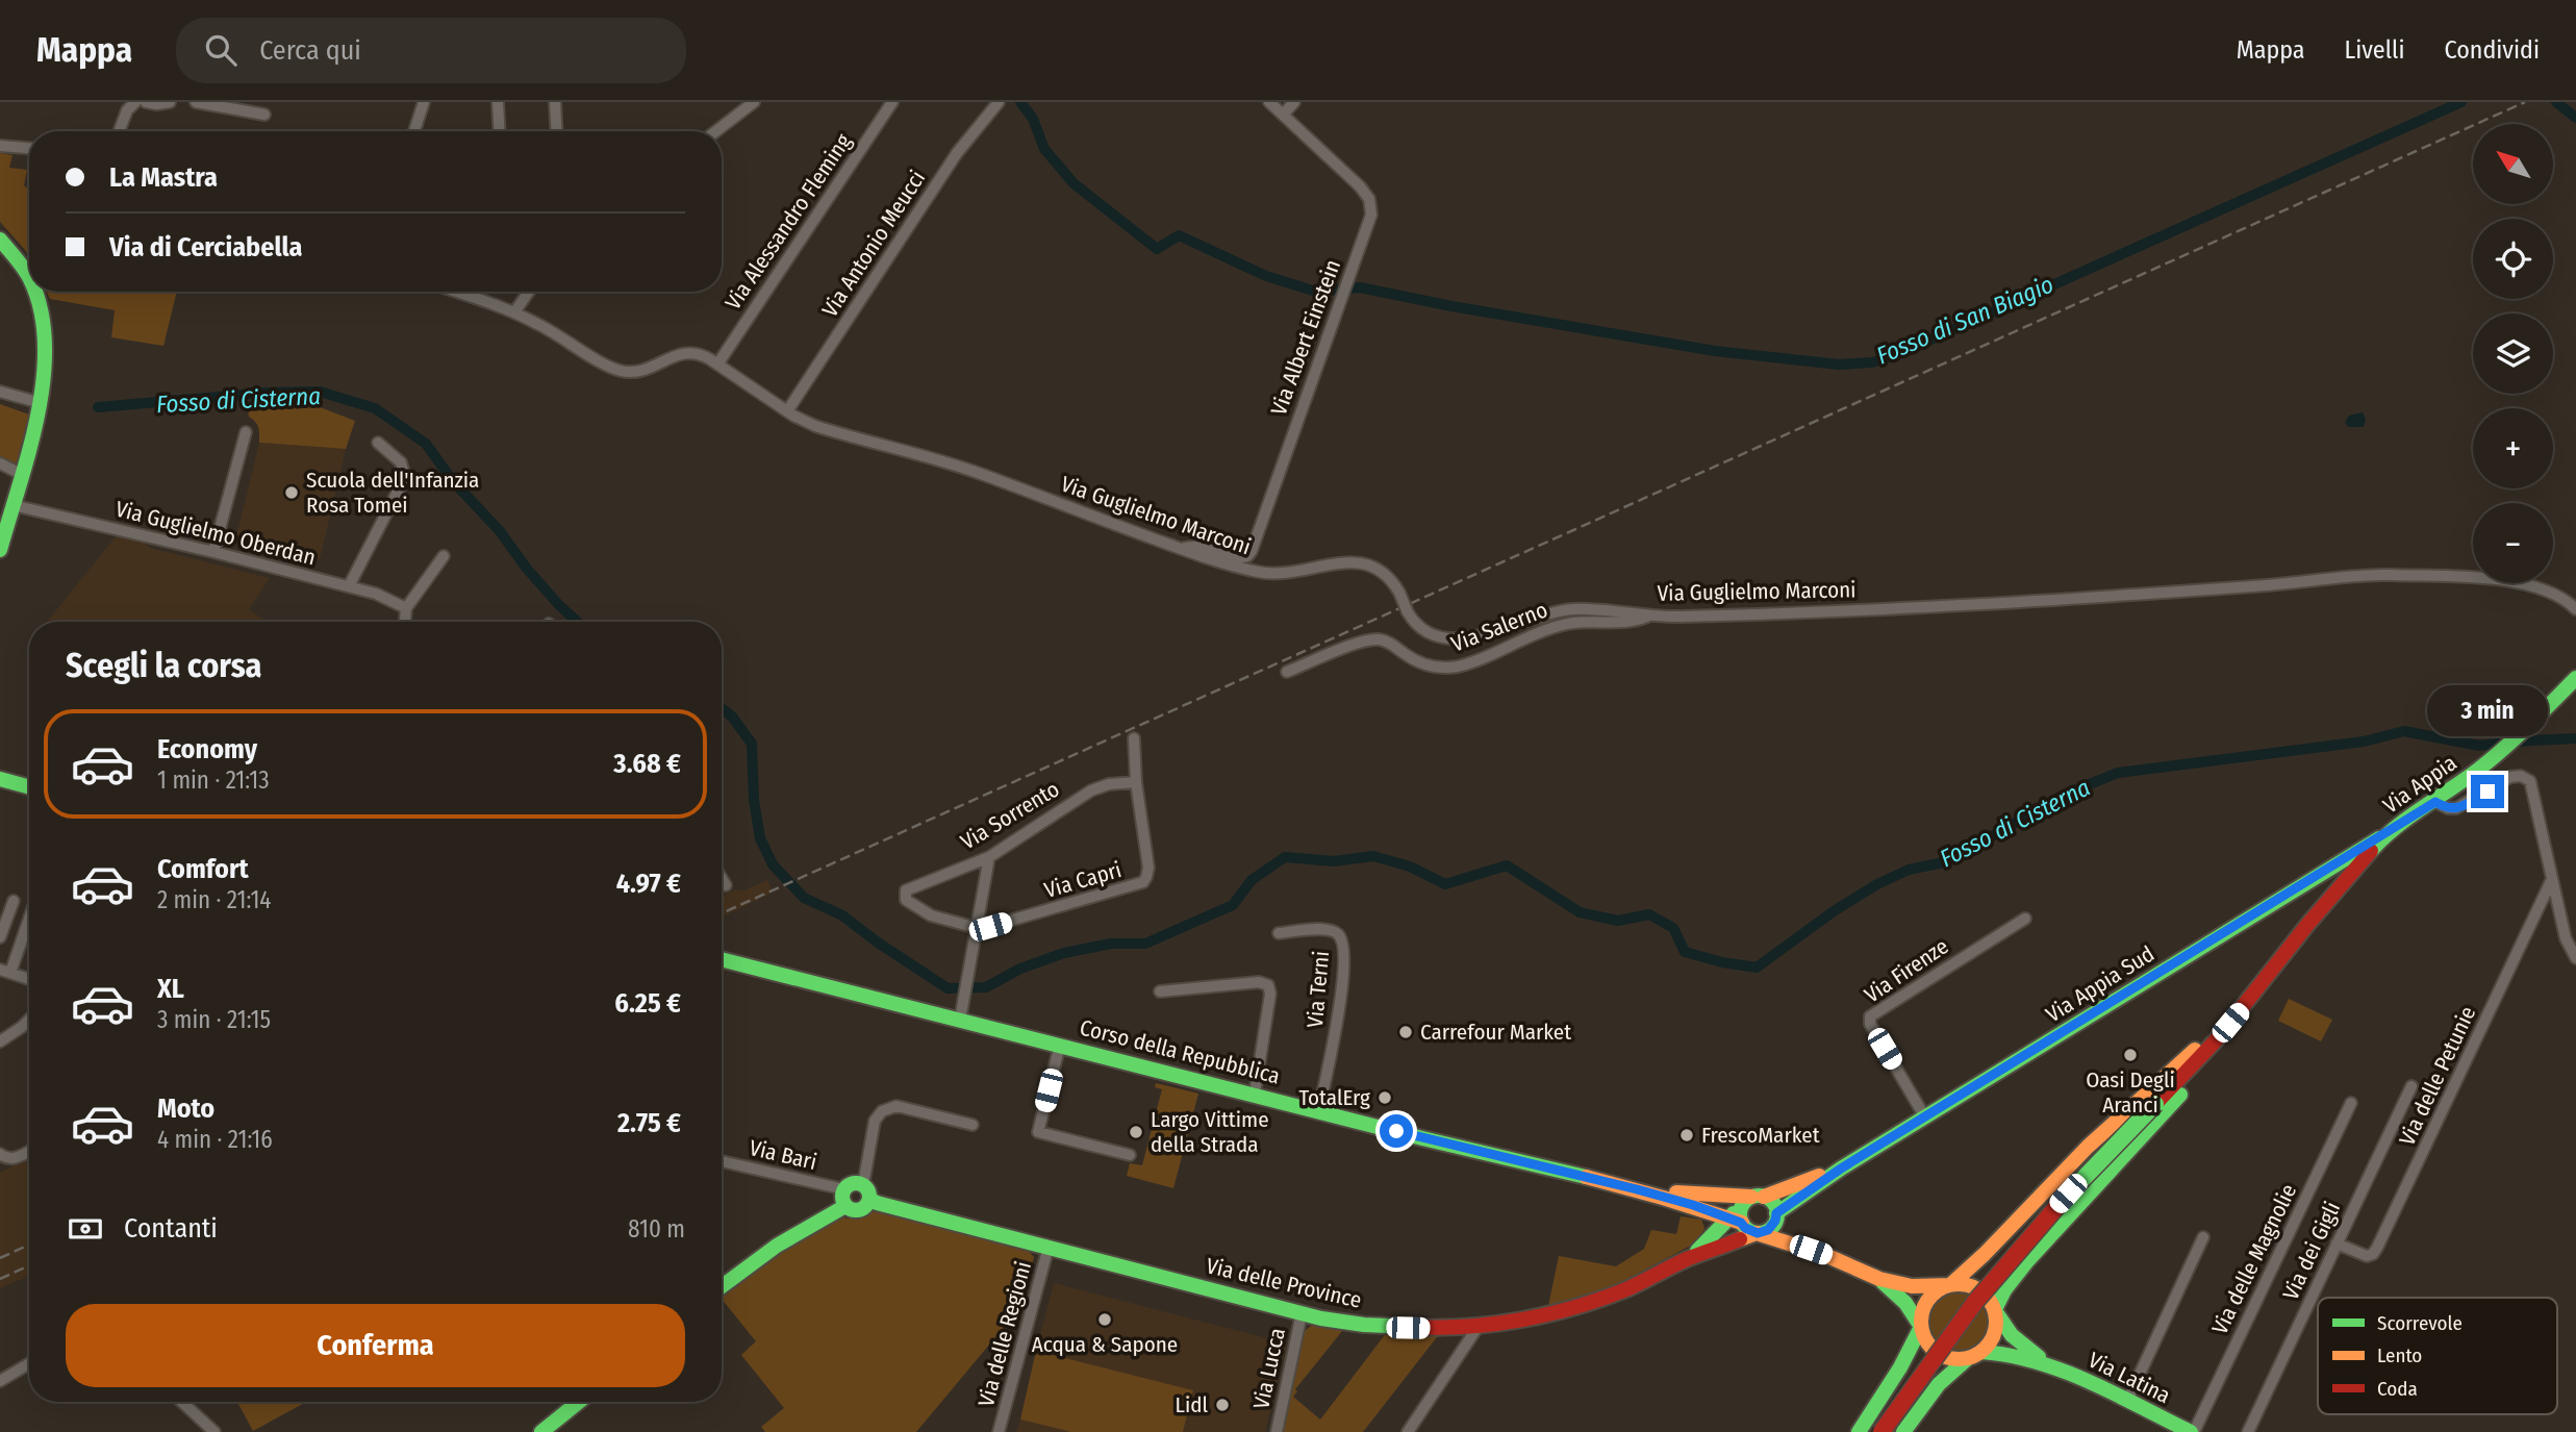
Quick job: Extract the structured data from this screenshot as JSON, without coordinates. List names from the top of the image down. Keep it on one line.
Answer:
{"streets":{"main road":["Via Appia","Via Appia Sud","Corso della Repubblica","Via delle Province","Via Latina"],"street":["Via Alessandro Fleming","Via Antonio Meucci","Via Albert Einstein","Via Guglielmo Marconi","Via Guglielmo Oberdan","Via Salerno","Via Sorrento","Via Capri","Via Firenze","Via Terni","Via delle Petunie","Via Bari","Via dei Gigli","Via delle Magnolie","Via delle Regioni","Via Lucca"]},"crossings":[["Via Alessandro Fleming","Via Guglielmo Marconi"],["Via Antonio Meucci","Via Guglielmo Marconi"],["Via Albert Einstein","Via Guglielmo Marconi"],["Via Guglielmo Marconi","Via Salerno"],["Via Appia","Via Appia Sud"],["Via Sorrento","Via Capri"],["Via Firenze","Via Appia Sud"],["Via Appia Sud","Corso della Repubblica"],["Via Appia Sud","Via delle Province"],["Via Appia Sud","Via Latina"],["Via Terni","Corso della Repubblica"],["Corso della Repubblica","Via delle Province"],["Corso della Repubblica","Via Latina"],["Via delle Petunie","Via dei Gigli"],["Via delle Magnolie","Via Latina"],["Via delle Province","Via delle Regioni"],["Via delle Province","Via Lucca"],["Via delle Province","Via Latina"]],"water":["Fosso di San Biagio","Fosso di Cisterna"],"places":["Scuola dell'Infanzia Rosa Tomei","Carrefour Market","Oasi Degli Aranci","TotalErg","Largo Vittime della Strada","FrescoMarket","Acqua & Sapone","Lidl"],"legend":["Scorrevole","Lento","Coda"],"north":"top left","page":{"header":"Mappa","search":"Cerca qui","nav":["Mappa","Livelli","Condividi"],"map_buttons":["+","−"],"banner":["La Mastra","Via di Cerciabella"],"heading":"Scegli la corsa","bubble":"3 min","list":[{"name":"Economy","note":"1 min · 21:13","value":"3.68 €"},{"name":"Comfort","note":"2 min · 21:14","value":"4.97 €"},{"name":"XL","note":"3 min · 21:15","value":"6.25 €"},{"name":"Moto","note":"4 min · 21:16","value":"2.75 €"}],"pay":["Contanti","810 m"],"buttons":"Conferma"}}
